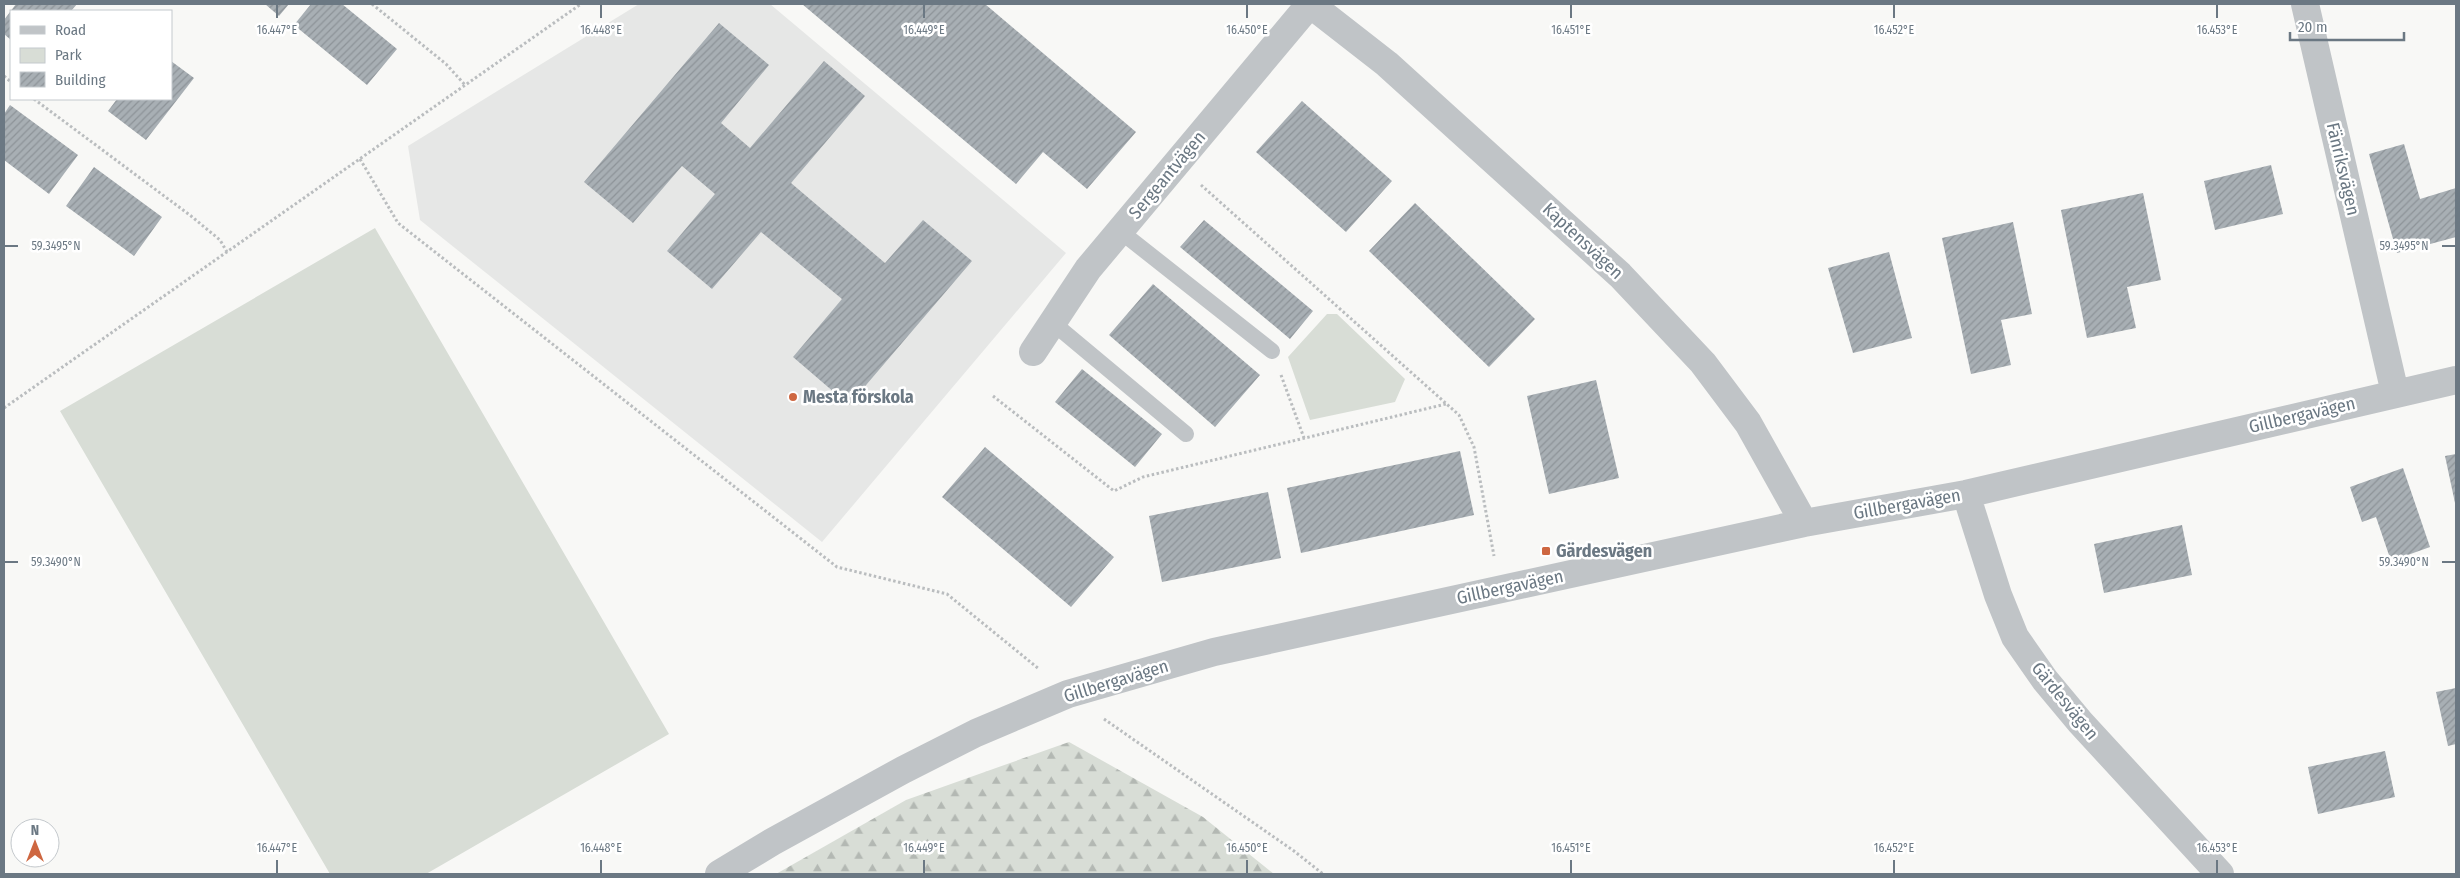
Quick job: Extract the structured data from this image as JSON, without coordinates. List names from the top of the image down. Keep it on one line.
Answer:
{"streets":{"street":["Fänriksvägen","Sergeantvägen","Kaptensvägen","Gillbergavägen","Gärdesvägen"]},"crossings":[["Fänriksvägen","Gillbergavägen"],["Sergeantvägen","Kaptensvägen"],["Kaptensvägen","Gillbergavägen"],["Gillbergavägen","Gärdesvägen"]],"places":{"other":["Mesta förskola"],"transit":["Gärdesvägen"]},"legend":["Road","Park","Building"],"scale_bar":"20 m","north":"top","coordinates":["16.447°E","16.448°E","16.449°E","16.450°E","16.451°E","16.452°E","16.453°E","59.3495°N","59.3490°N"]}
